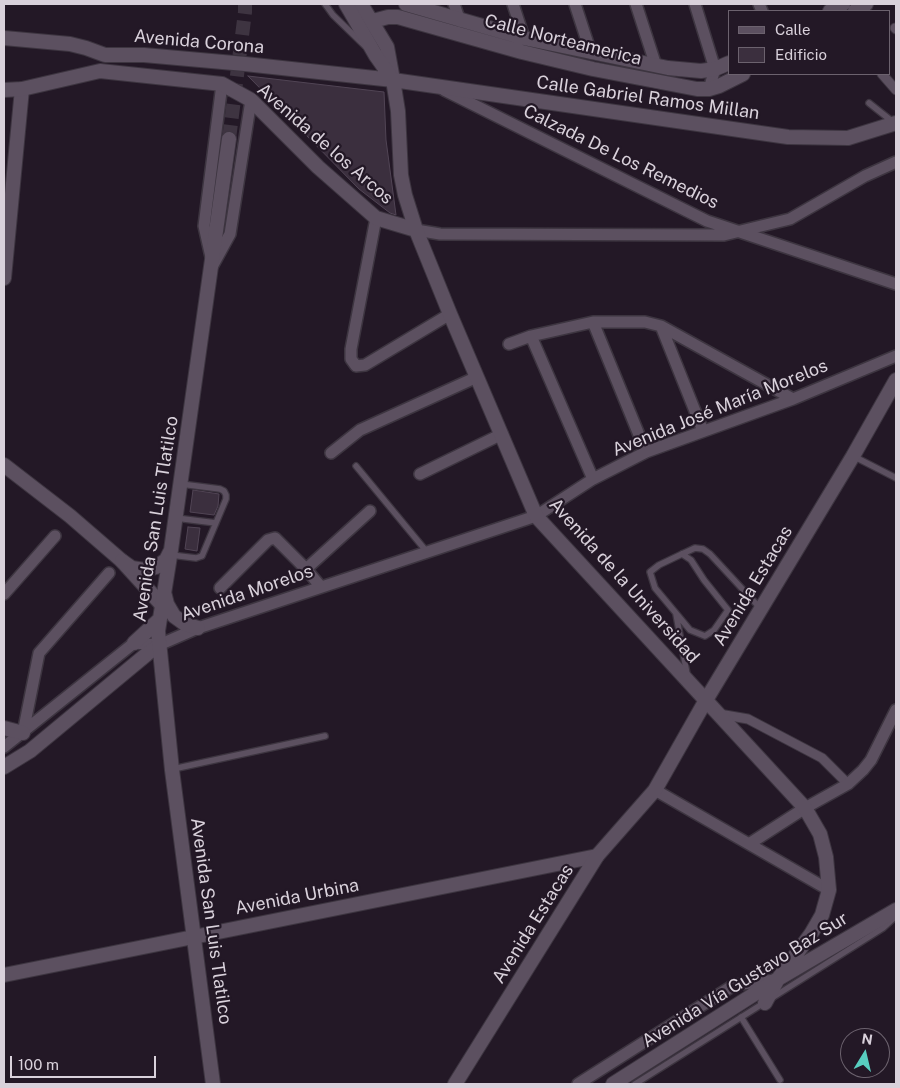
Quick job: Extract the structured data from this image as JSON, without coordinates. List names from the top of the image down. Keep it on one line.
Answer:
{"streets":{"main road":["Calle Norteamerica","Avenida Corona","Calle Gabriel Ramos Millan","Avenida de los Arcos","Avenida San Luis Tlatilco","Avenida de la Universidad","Avenida Estacas","Avenida Morelos","Avenida Urbina","Avenida Vía Gustavo Baz Sur"],"street":["Calzada De Los Remedios","Avenida José María Morelos"]},"crossings":[["Calle Norteamerica","Avenida de la Universidad"],["Avenida Corona","Calle Gabriel Ramos Millan"],["Avenida Corona","Avenida de la Universidad"],["Calle Gabriel Ramos Millan","Calzada De Los Remedios"],["Calle Gabriel Ramos Millan","Avenida de la Universidad"],["Avenida de los Arcos","Avenida de la Universidad"],["Avenida José María Morelos","Avenida de la Universidad"],["Avenida José María Morelos","Avenida Morelos"],["Avenida San Luis Tlatilco","Avenida Morelos"],["Avenida San Luis Tlatilco","Avenida Urbina"],["Avenida de la Universidad","Avenida Estacas"],["Avenida de la Universidad","Avenida Morelos"],["Avenida de la Universidad","Avenida Vía Gustavo Baz Sur"],["Avenida Estacas","Avenida Urbina"]],"legend":["Calle","Edificio"],"scale_bar":"100 m","north":"top"}
